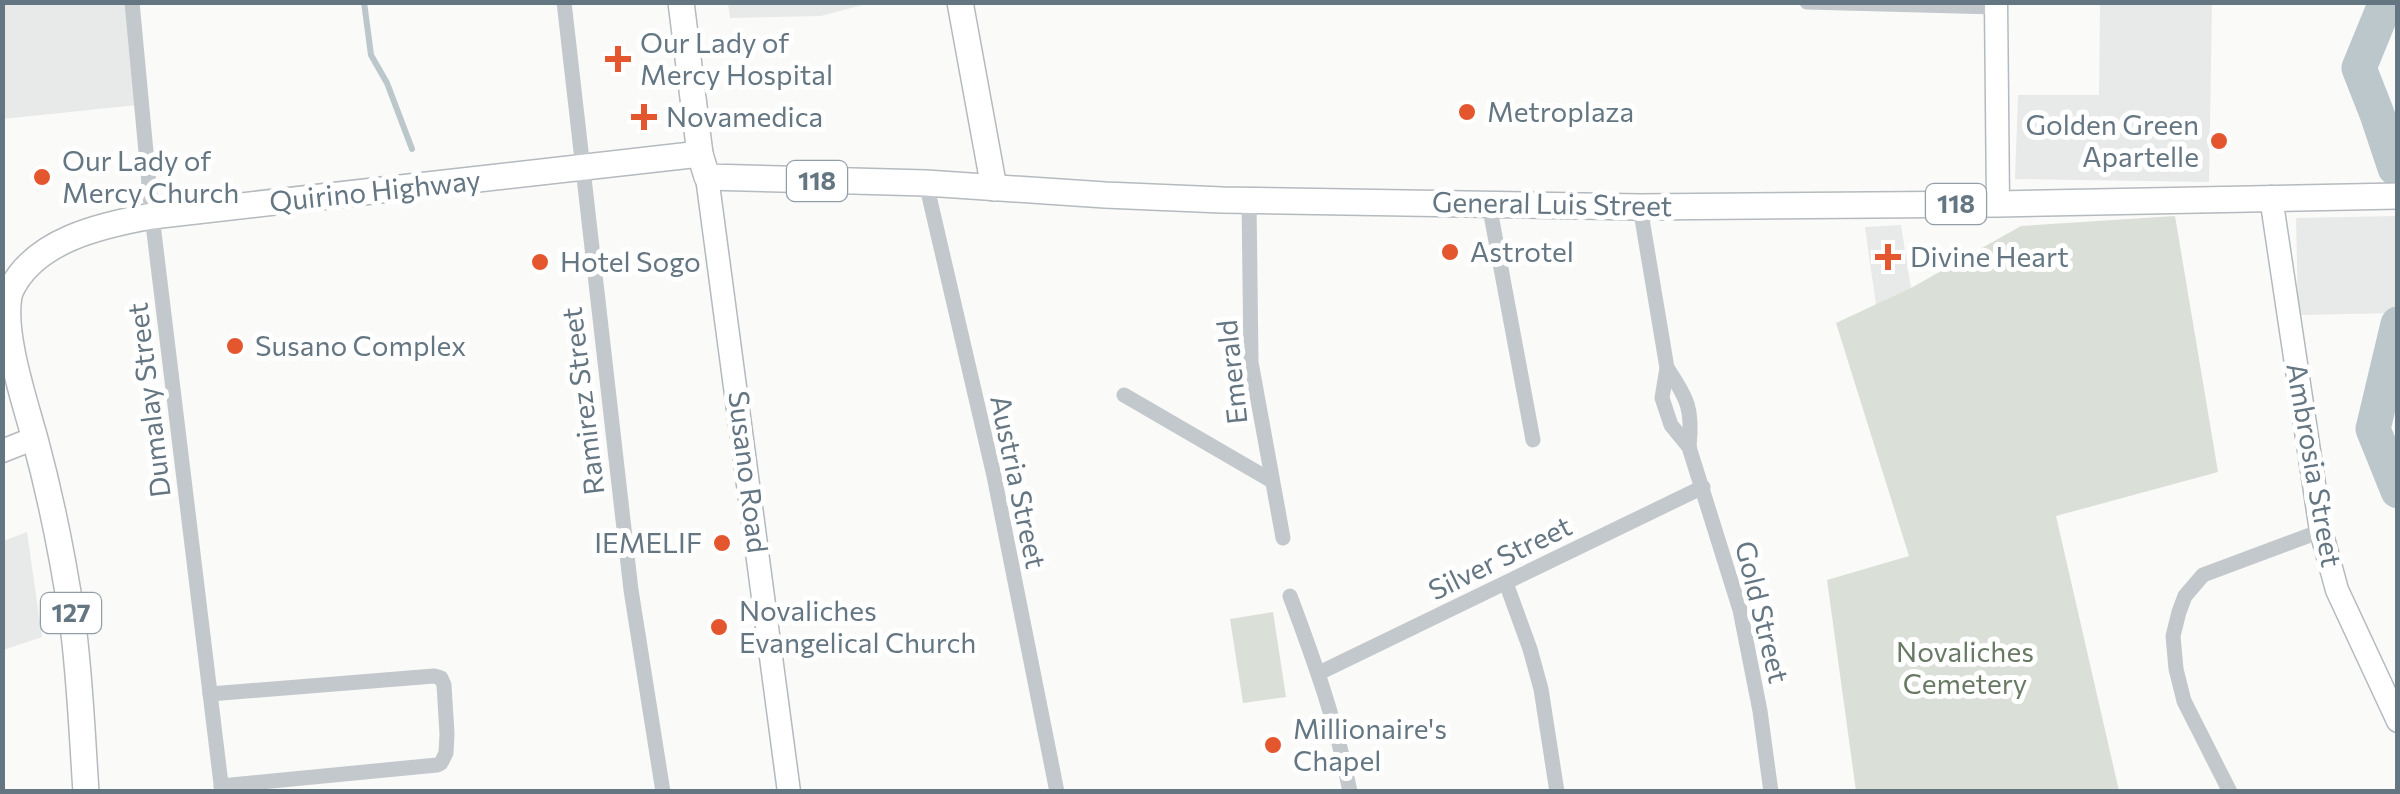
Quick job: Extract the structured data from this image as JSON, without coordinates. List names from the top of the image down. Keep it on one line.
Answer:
{"streets":{"main road":["118","Quirino Highway","General Luis Street","127"],"street":["Emerald","Dumalay Street","Ramirez Street","Ambrosia Street","Susano Road","Austria Street","Silver Street","Gold Street"]},"crossings":[["Quirino Highway","General Luis Street"],["Quirino Highway","Dumalay Street"],["Quirino Highway","Ramirez Street"],["Quirino Highway","Susano Road"],["General Luis Street","Emerald"],["General Luis Street","Ambrosia Street"],["General Luis Street","Susano Road"],["General Luis Street","Austria Street"],["General Luis Street","Gold Street"],["Silver Street","Gold Street"]],"parks":["Novaliches Cemetery"],"places":{"health":["Our Lady of Mercy Hospital","Novamedica","Divine Heart"],"other":["Metroplaza","Golden Green Apartelle","Our Lady of Mercy Church","Astrotel","Hotel Sogo","Susano Complex","IEMELIF","Novaliches Evangelical Church","Millionaire's Chapel"]}}
